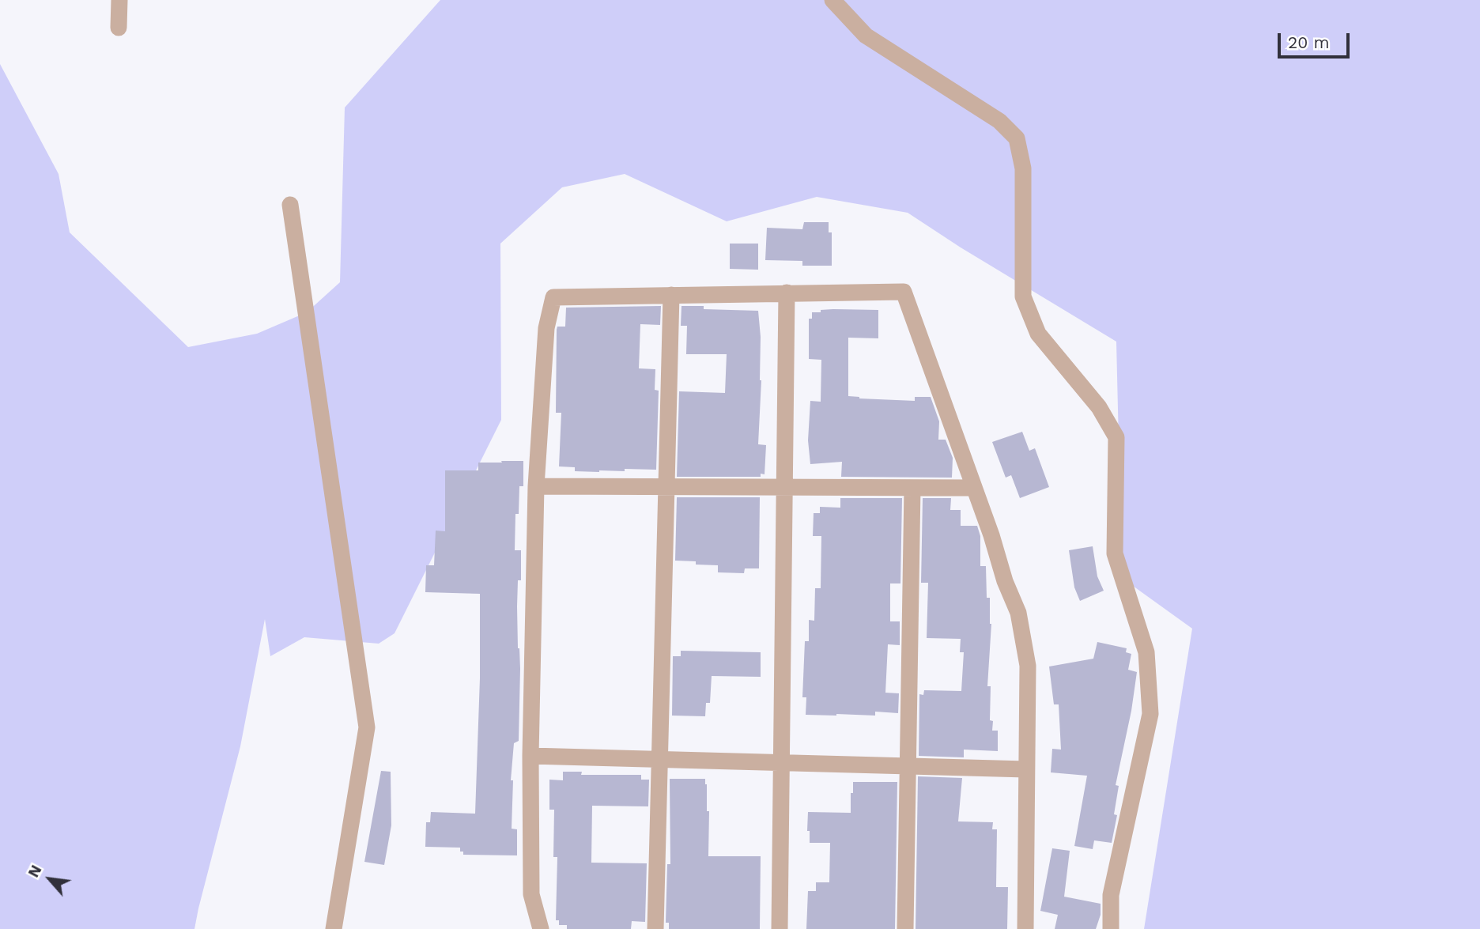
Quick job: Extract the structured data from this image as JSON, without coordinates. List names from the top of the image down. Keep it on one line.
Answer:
{"scale_bar":"20 m","north":"top left"}
